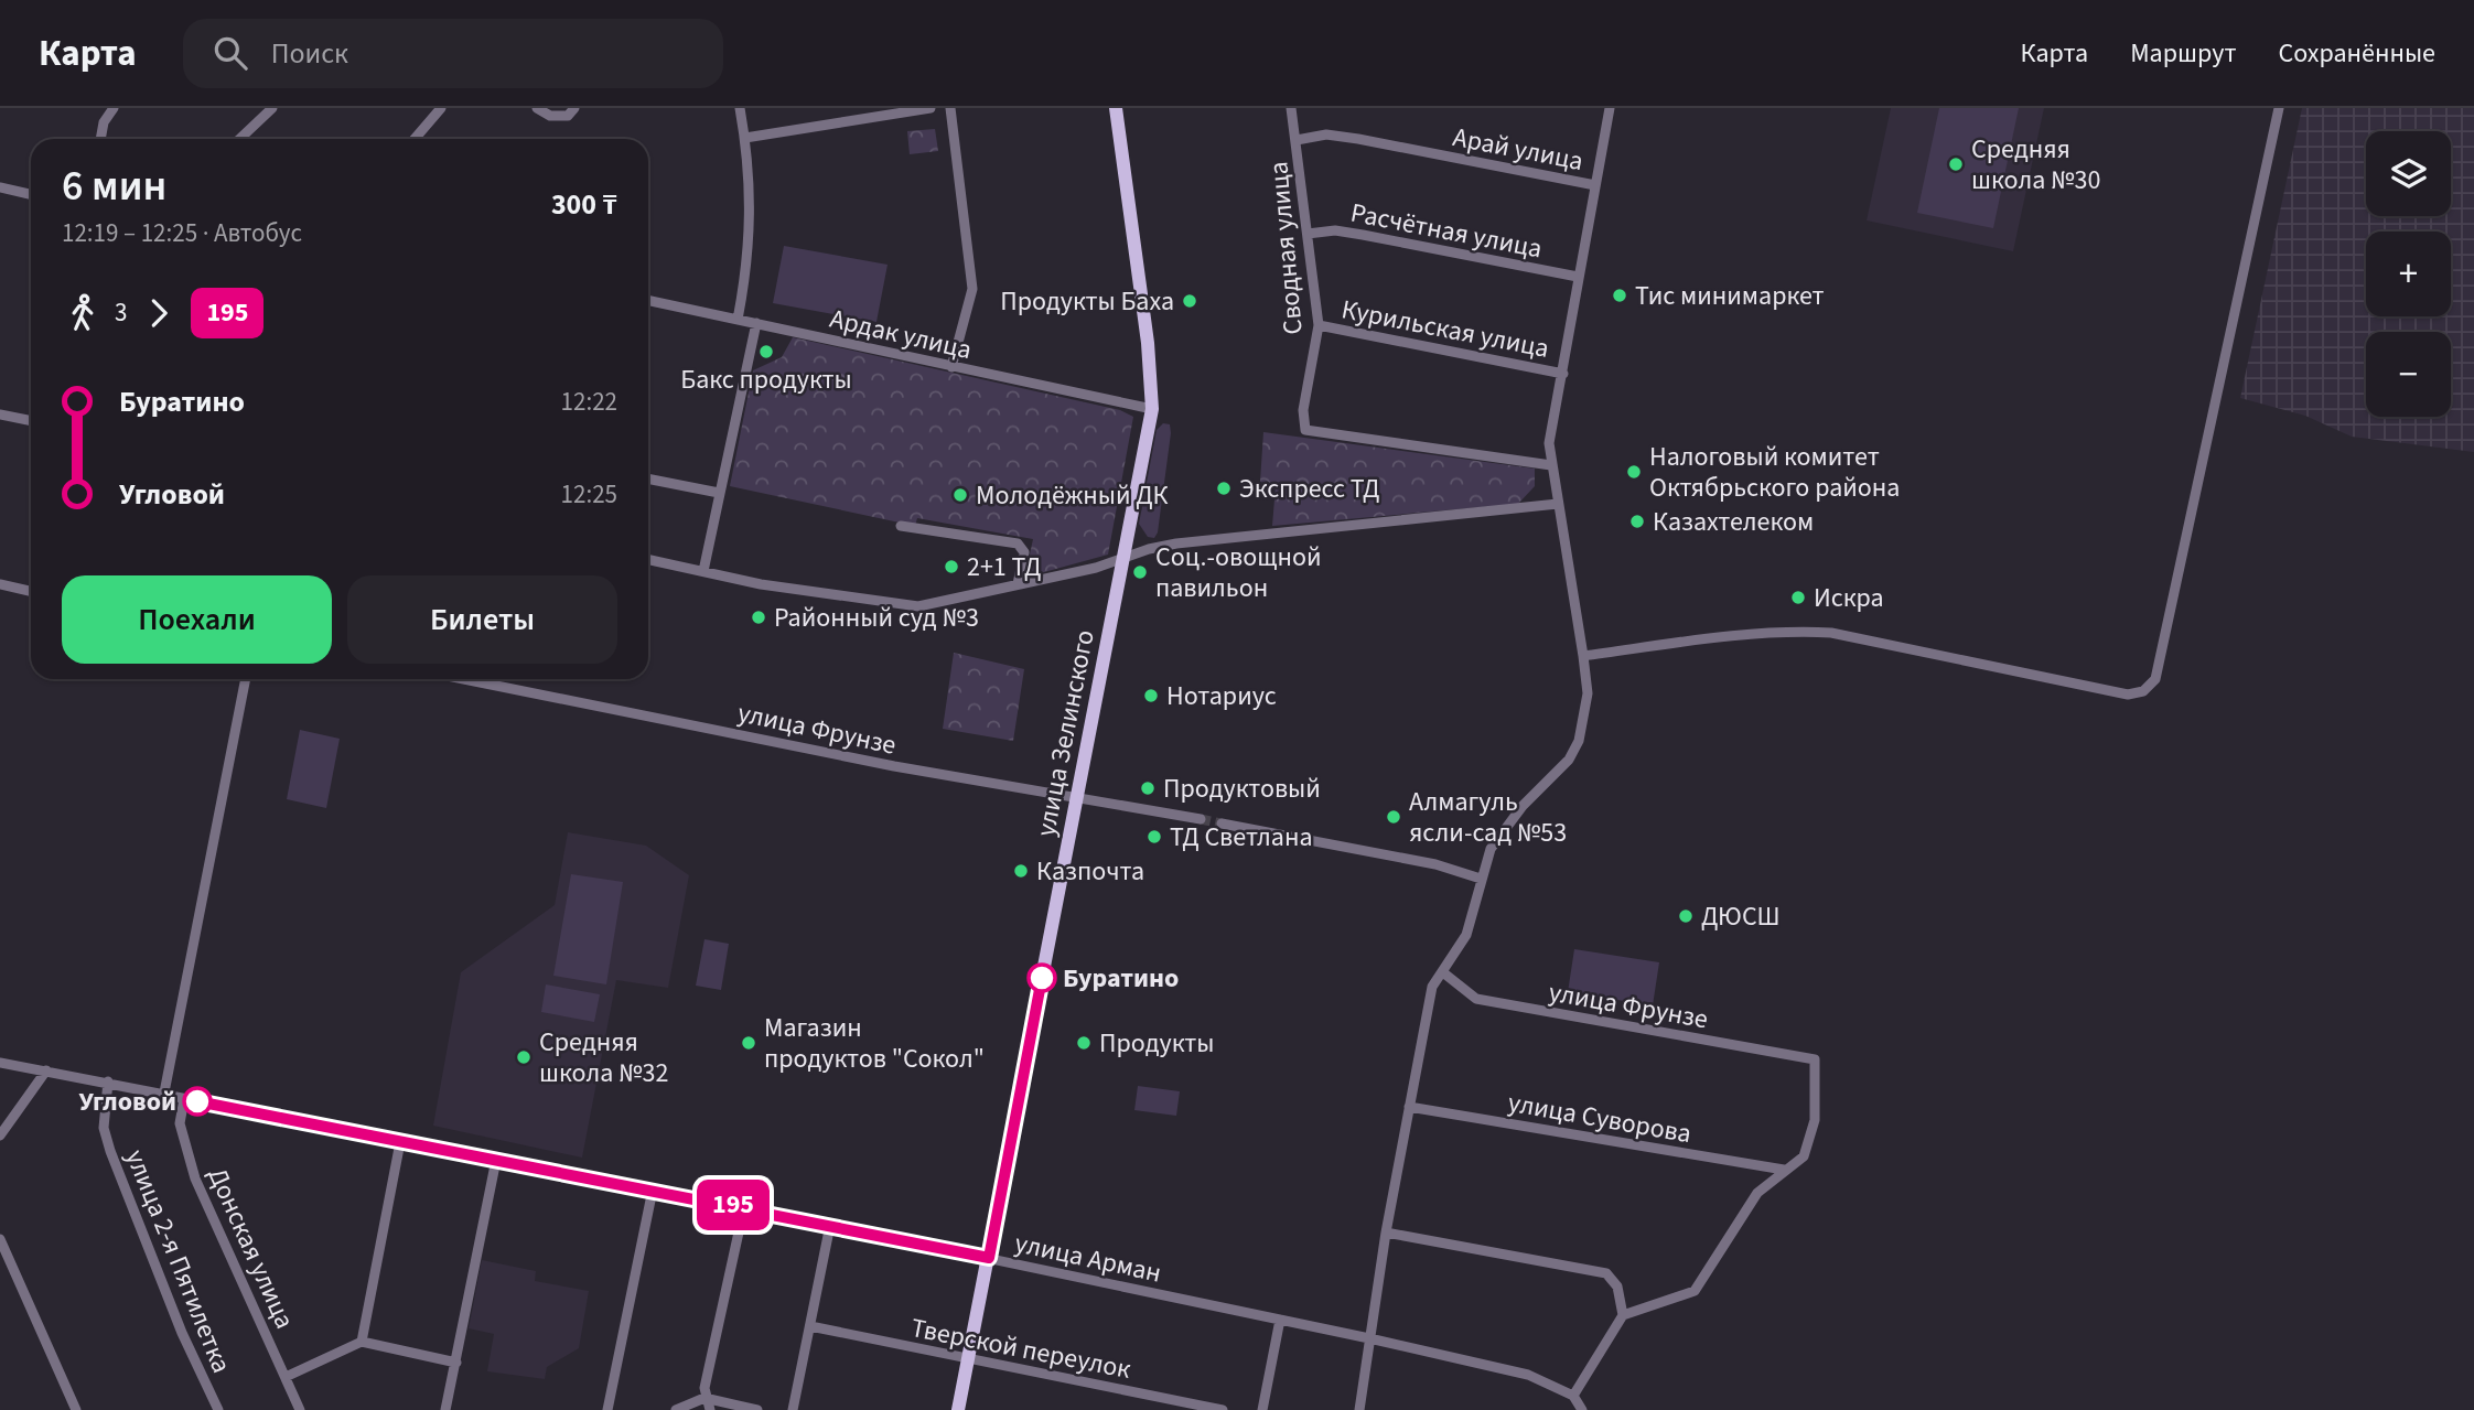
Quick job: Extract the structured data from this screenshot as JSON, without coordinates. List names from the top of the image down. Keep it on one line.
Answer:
{"streets":{"main road":["улица Зелинского"],"street":["Арай улица","Расчётная улица","Сводная улица","Курильская улица","Ардак улица","улица Фрунзе","улица Суворова","Донская улица","улица Арман","улица 2-я Пятилетка","Тверской переулок"]},"crossings":[["Арай улица","Сводная улица"],["Расчётная улица","Сводная улица"],["Сводная улица","Курильская улица"],["Ардак улица","улица Зелинского"],["улица Фрунзе","улица Зелинского"],["улица Фрунзе","улица Суворова"],["улица Зелинского","улица Арман"],["улица Зелинского","Тверской переулок"],["Донская улица","улица Арман"],["улица Арман","улица 2-я Пятилетка"]],"places":["Средняя школа №30","Тис минимаркет","Продукты Баха","Бакс продукты","Налоговый комитет Октябрьского района","Экспресс ТД","Молодёжный ДК","Казахтелеком","2+1 ТД","Соц.-овощной павильон","Искра","Районный суд №3","Нотариус","Продуктовый","Алмагуль ясли-сад №53","ТД Светлана","Казпочта","ДЮСШ","Буратино","Магазин продуктов \"Сокол\"","Продукты","Средняя школа №32","Угловой"],"lines":["bus line 195"],"page":{"header":"Карта","search":"Поиск","nav":["Карта","Маршрут","Сохранённые"],"on_map":"195","map_buttons":["+","−"],"heading":["6 мин","12:19 – 12:25 · Автобус","300 ₸"],"legs":["3","195"],"list":[{"name":"Буратино","value":"12:22"},{"name":"Угловой","value":"12:25"}],"buttons":["Поехали","Билеты"]}}
